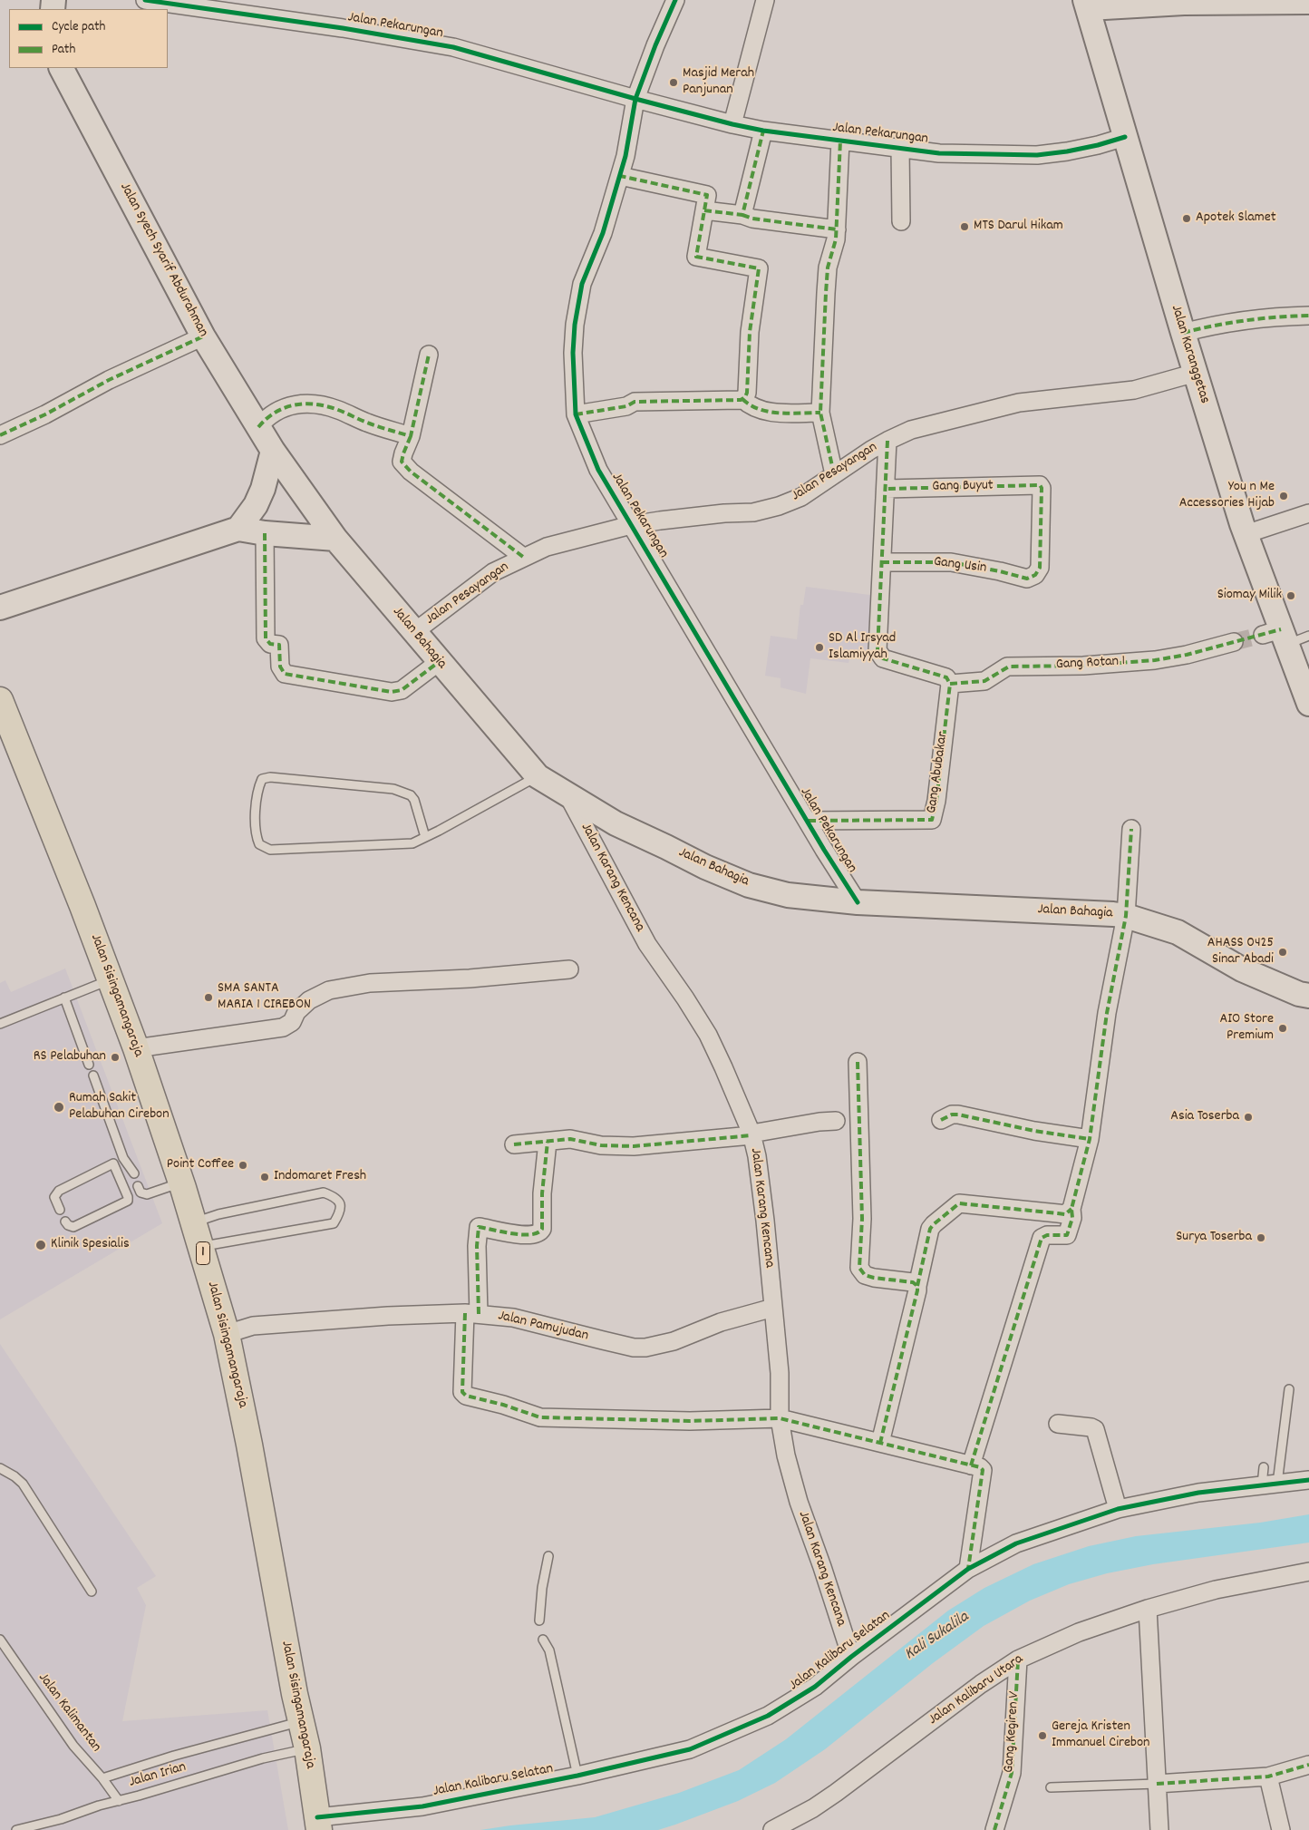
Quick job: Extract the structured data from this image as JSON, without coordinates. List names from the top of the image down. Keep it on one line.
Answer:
{"streets":{"highway":["Jalan Sisingamangaraja","1"],"main road":["Jalan Syech Syarif Abdurahman","Jalan Karanggetas","Jalan Bahagia"],"street":["Jalan Pekarungan","Jalan Pesayangan","Gang Buyut","Gang Usin","Gang Rotan 1","Gang Abubakar","Jalan Karang Kencana","Jalan Pamujudan","Jalan Kalibaru Selatan","Jalan Kalibaru Utara","Gang Kegiren V"],"lane":["Jalan Kalimantan","Jalan Irian"]},"crossings":[["Jalan Pekarungan","Jalan Karanggetas"],["Jalan Pekarungan","Jalan Pesayangan"],["Jalan Pekarungan","Jalan Bahagia"],["Jalan Pekarungan","Gang Abubakar"],["Jalan Syech Syarif Abdurahman","Jalan Bahagia"],["Jalan Karanggetas","Jalan Pesayangan"],["Jalan Pesayangan","Jalan Bahagia"],["Gang Buyut","Gang Usin"],["Jalan Bahagia","Jalan Karang Kencana"],["Gang Rotan 1","Gang Abubakar"],["Jalan Karang Kencana","Jalan Pamujudan"],["Jalan Karang Kencana","Jalan Kalibaru Selatan"],["Jalan Sisingamangaraja","Jalan Pamujudan"],["Jalan Sisingamangaraja","Jalan Kalibaru Selatan"],["Jalan Sisingamangaraja","Jalan Irian"],["Jalan Kalibaru Utara","Gang Kegiren V"],["Jalan Kalimantan","Jalan Irian"]],"water":["Kali Sukalila"],"places":["Masjid Merah Panjunan","Apotek Slamet","MTS Darul Hikam","You n Me Accessories Hijab","Siomay Milik","SD Al Irsyad Islamiyyah","AHASS 0425 Sinar Abadi","SMA SANTA MARIA 1 CIREBON","AIO Store Premium","RS Pelabuhan","Rumah Sakit Pelabuhan Cirebon","Asia Toserba","Point Coffee","Indomaret Fresh","Surya Toserba","Klinik Spesialis","Gereja Kristen Immanuel Cirebon"],"legend":["Cycle path","Path"]}
